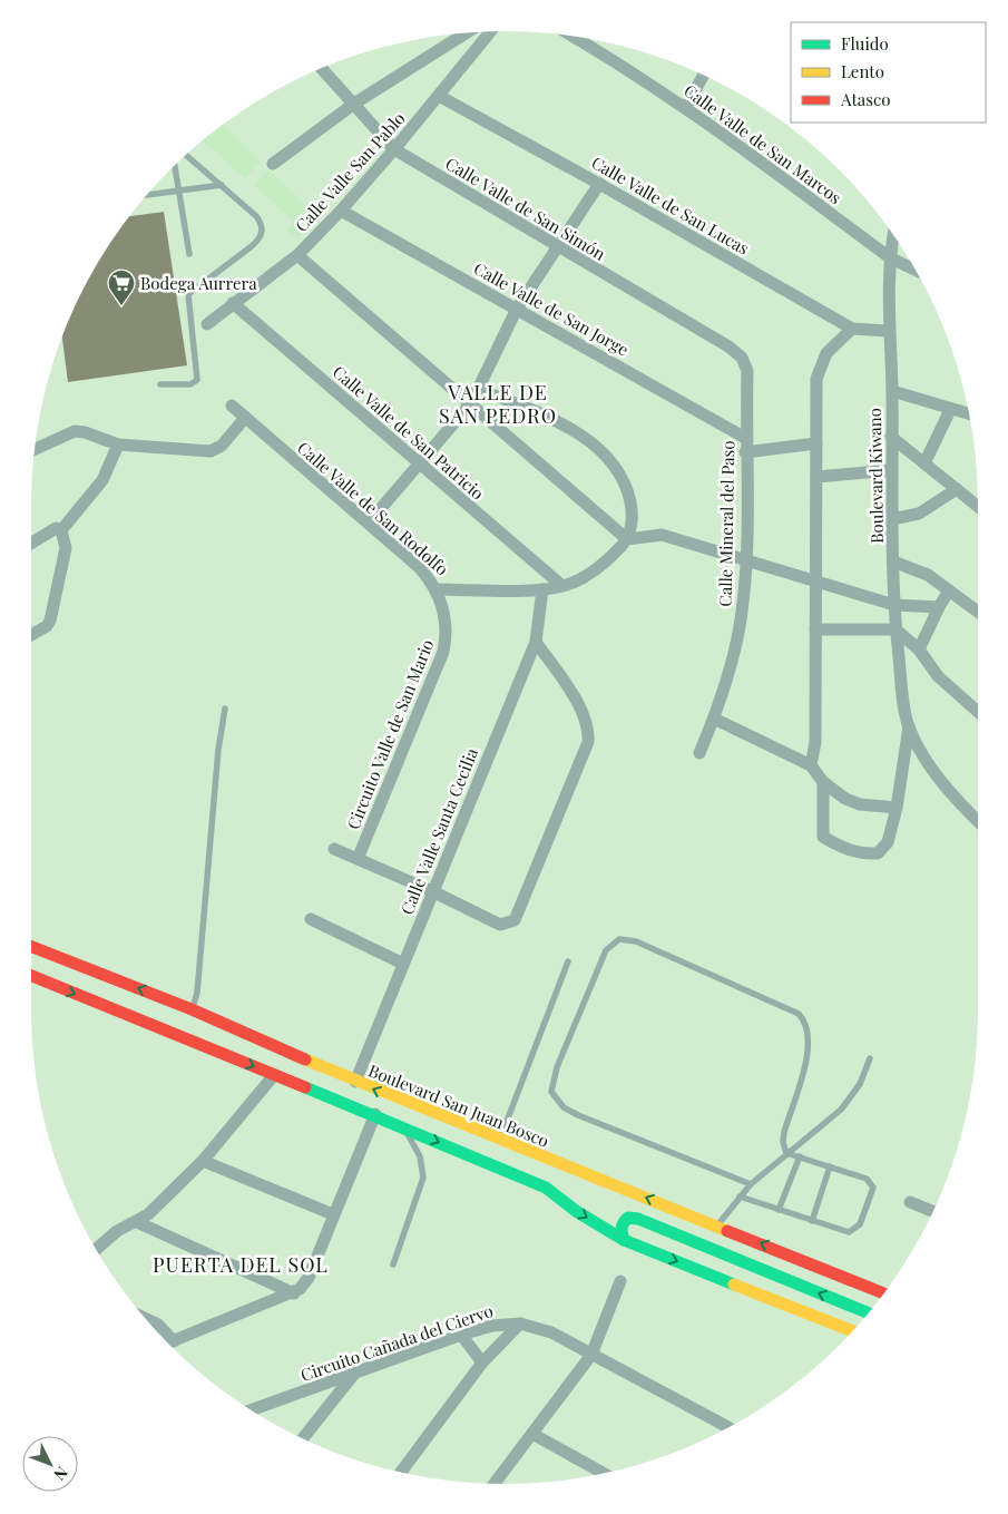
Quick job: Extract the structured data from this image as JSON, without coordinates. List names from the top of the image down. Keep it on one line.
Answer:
{"streets":{"main road":["Boulevard San Juan Bosco"],"street":["Calle Valle de San Marcos","Calle Valle San Pablo","Calle Valle de San Lucas","Calle Valle de San Simón","Calle Valle de San Jorge","Calle Valle de San Patricio","Boulevard Kiwano","Calle Valle de San Rodolfo","Calle Mineral del Paso","Circuito Valle de San Mario","Calle Valle Santa Cecilia","Circuito Cañada del Ciervo"]},"crossings":[["Calle Valle de San Marcos","Boulevard Kiwano"],["Calle Valle San Pablo","Calle Valle de San Lucas"],["Calle Valle San Pablo","Calle Valle de San Simón"],["Calle Valle San Pablo","Calle Valle de San Jorge"],["Calle Valle San Pablo","Calle Valle de San Patricio"],["Calle Valle de San Lucas","Boulevard Kiwano"],["Calle Valle de San Simón","Calle Mineral del Paso"],["Calle Valle de San Jorge","Calle Mineral del Paso"],["Calle Valle de San Patricio","Calle Valle de San Rodolfo"],["Calle Valle de San Rodolfo","Circuito Valle de San Mario"],["Calle Valle de San Rodolfo","Calle Valle Santa Cecilia"],["Calle Valle Santa Cecilia","Boulevard San Juan Bosco"]],"districts":["VALLE DE SAN PEDRO","PUERTA DEL SOL"],"places":{"supermarket":["Bodega Aurrera"]},"legend":["Fluido","Lento","Atasco"],"north":"bottom right"}
